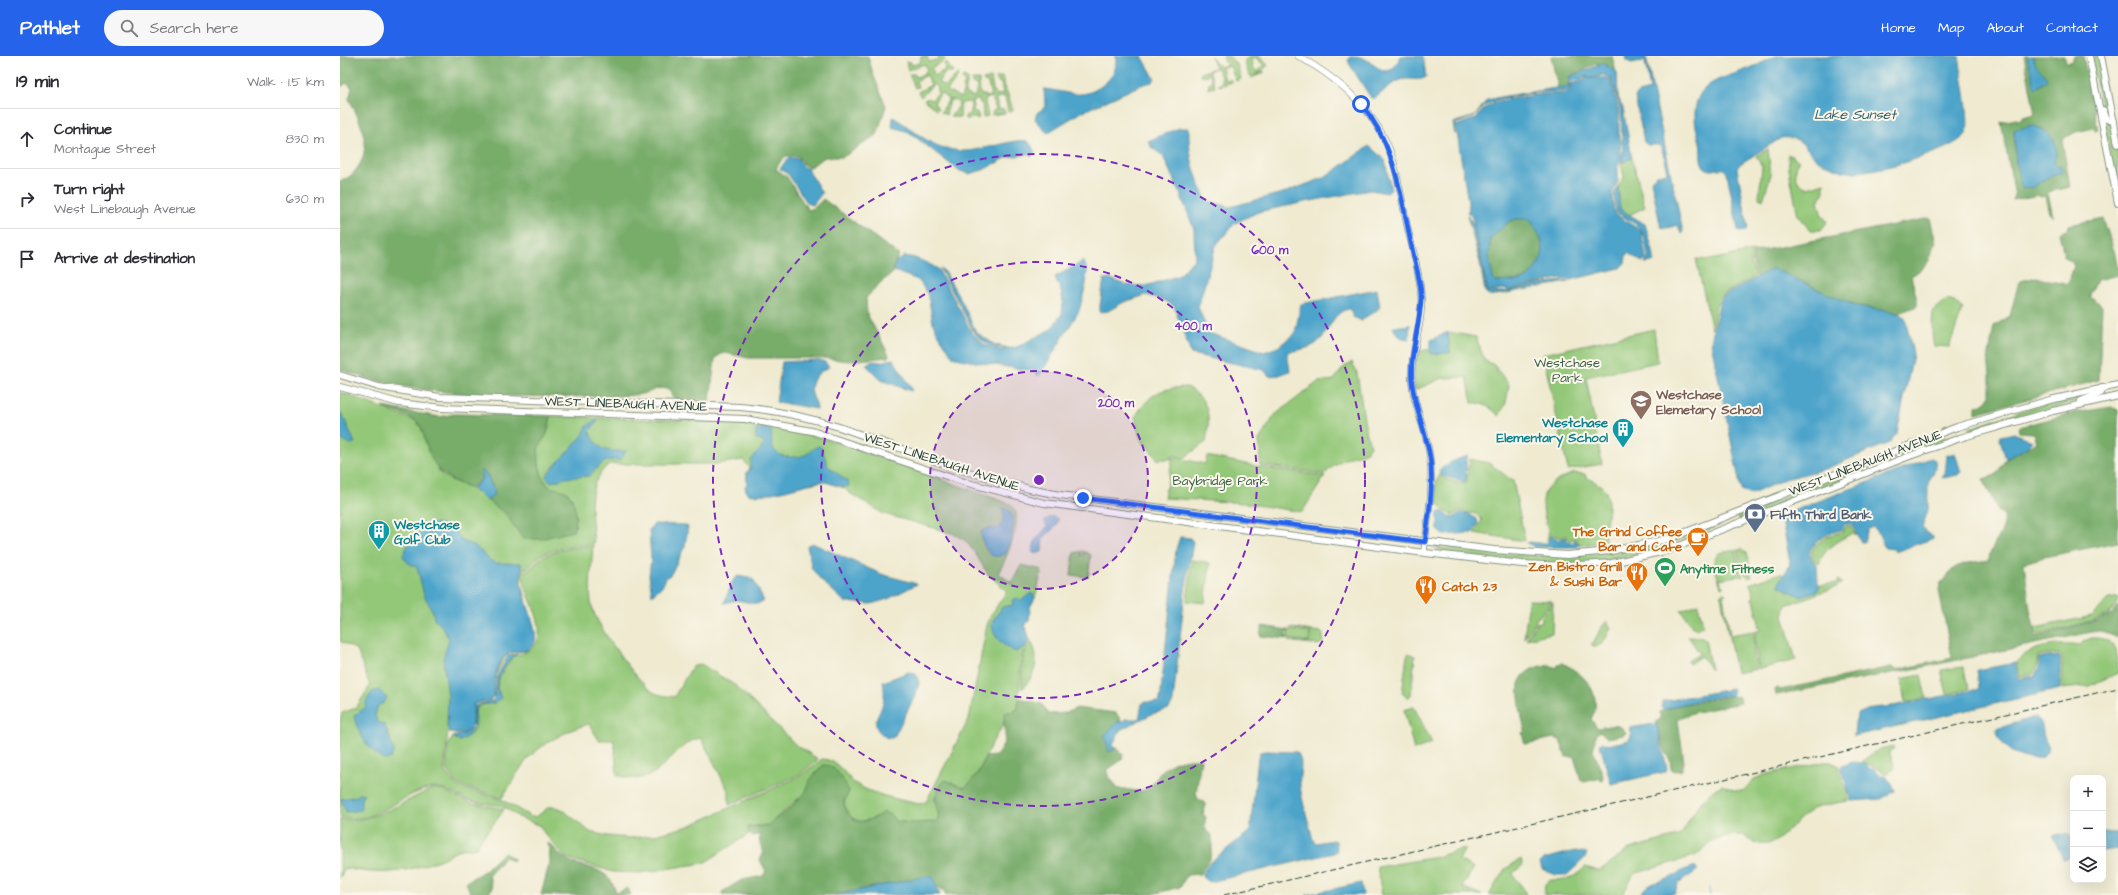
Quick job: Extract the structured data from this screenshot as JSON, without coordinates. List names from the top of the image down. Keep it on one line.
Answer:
{"streets":{"main road":["WEST LINEBAUGH AVENUE"]},"water":["Lake Sunset"],"parks":["Westchase Park","Baybridge Park"],"places":{"school or university":["Westchase Elemetary School"],"building":["Westchase Elementary School","Westchase Golf Club"],"bank":["Fifth Third Bank"],"cafe":["The Grind Coffee Bar and Cafe"],"sports":["Anytime Fitness"],"restaurant":["Zen Bistro Grill & Sushi Bar","Catch 23"]},"page":{"header":"Pathlet","search":"Search here","nav":["Home","Map","About","Contact"],"heading":["19 min","Walk · 1.5 km"],"list":[["Continue","Montague Street","830 m"],["Turn right","West Linebaugh Avenue","630 m"],"Arrive at destination"],"map_buttons":["+","−"]},"rings":["600 m","400 m","200 m"]}
